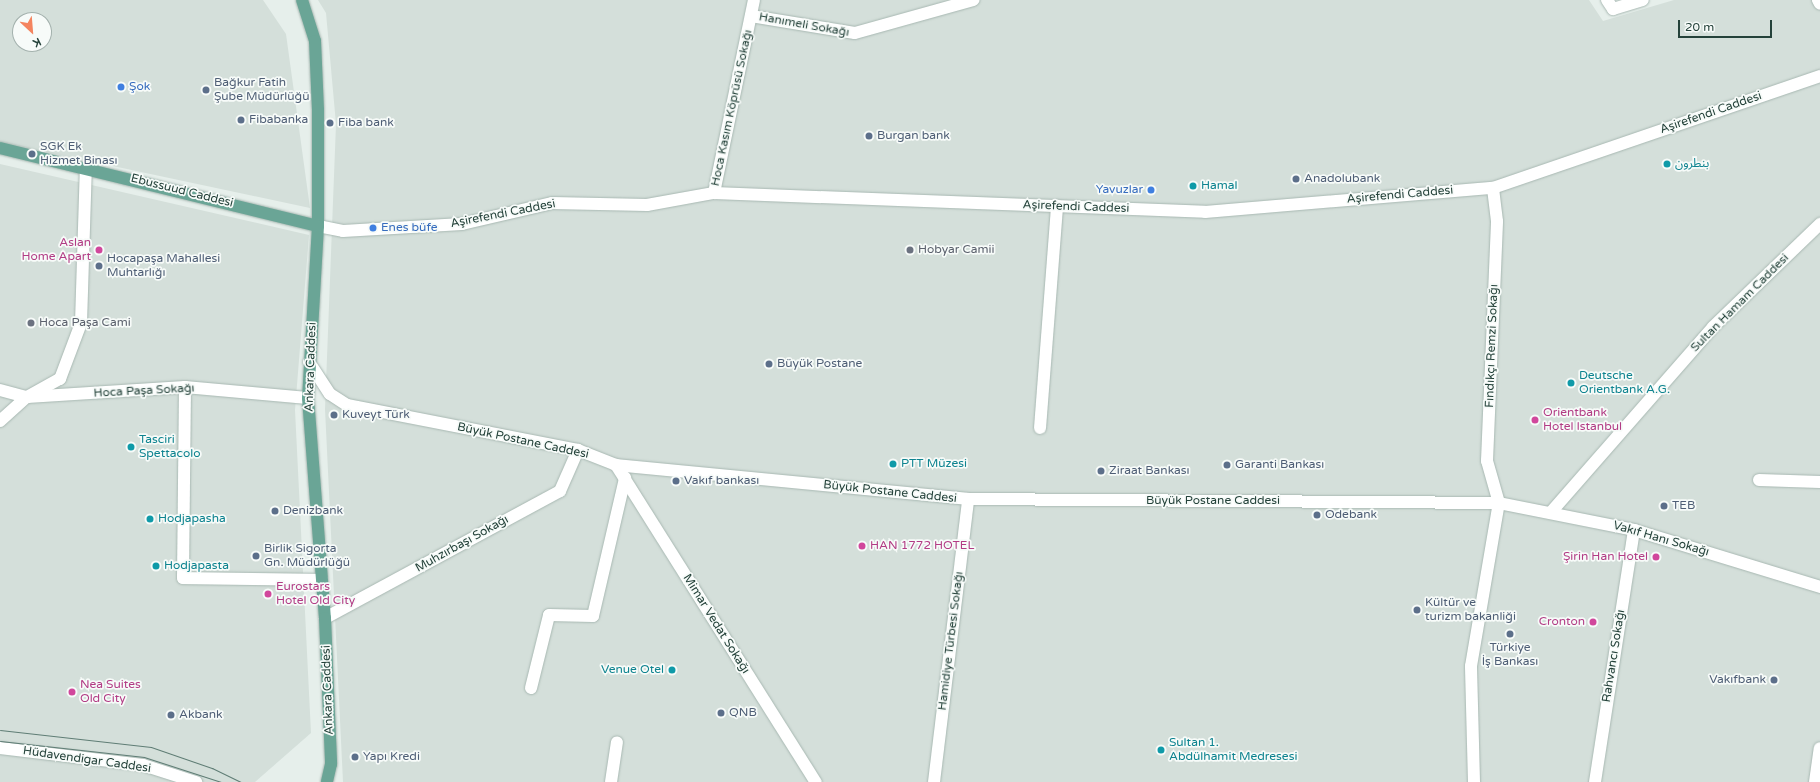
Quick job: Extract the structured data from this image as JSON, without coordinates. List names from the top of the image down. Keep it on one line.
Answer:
{"streets":{"main road":["Ebussuud Caddesi","Ankara Caddesi"],"street":["Hanımeli Sokağı","Hoca Kasım Köprüsü Sokağı","Aşirefendi Caddesi","Sultan Hamam Caddesi","Fındıkçı Remzi Sokağı","Hoca Paşa Sokağı","Büyük Postane Caddesi","Vakıf Hanı Sokağı","Muhzırbaşı Sokağı","Mimar Vedat Sokağı","Hamidiye Türbesi Sokağı","Rahvancı Sokağı","Hüdavendigar Caddesi"]},"crossings":[["Hanımeli Sokağı","Hoca Kasım Köprüsü Sokağı"],["Hoca Kasım Köprüsü Sokağı","Aşirefendi Caddesi"],["Aşirefendi Caddesi","Ebussuud Caddesi"],["Aşirefendi Caddesi","Fındıkçı Remzi Sokağı"],["Aşirefendi Caddesi","Ankara Caddesi"],["Ebussuud Caddesi","Ankara Caddesi"],["Sultan Hamam Caddesi","Vakıf Hanı Sokağı"],["Fındıkçı Remzi Sokağı","Büyük Postane Caddesi"],["Fındıkçı Remzi Sokağı","Vakıf Hanı Sokağı"],["Ankara Caddesi","Hoca Paşa Sokağı"],["Ankara Caddesi","Büyük Postane Caddesi"],["Ankara Caddesi","Muhzırbaşı Sokağı"],["Büyük Postane Caddesi","Vakıf Hanı Sokağı"],["Büyük Postane Caddesi","Muhzırbaşı Sokağı"],["Büyük Postane Caddesi","Mimar Vedat Sokağı"],["Büyük Postane Caddesi","Hamidiye Türbesi Sokağı"],["Vakıf Hanı Sokağı","Rahvancı Sokağı"]],"places":["Şok","Bağkur Fatih Şube Müdürlüğü","Fibabanka","Fiba bank","Burgan bank","SGK Ek Hizmet Binası","بنطرون","Anadolubank","Hamal","Yavuzlar","Enes büfe","Aslan Home Apart","Hobyar Camii","Hocapaşa Mahallesi Muhtarlığı","Hoca Paşa Cami","Büyük Postane","Deutsche Orientbank A.G.","Kuveyt Türk","Orientbank Hotel Istanbul","Tasciri Spettacolo","PTT Müzesi","Garanti Bankası","Ziraat Bankası","Vakıf bankası","TEB","Denizbank","Odebank","Hodjapasha","HAN 1772 HOTEL","Birlik Sigorta Gn. Müdürlüğü","Şirin Han Hotel","Hodjapasta","Eurostars Hotel Old City","Kültür ve turizm bakanliği","Cronton","Türkiye İş Bankası","Venue Otel","Vakıfbank","Nea Suites Old City","QNB","Akbank","Sultan 1. Abdülhamit Medresesi","Yapı Kredi"],"scale_bar":"20 m","north":"bottom right"}
